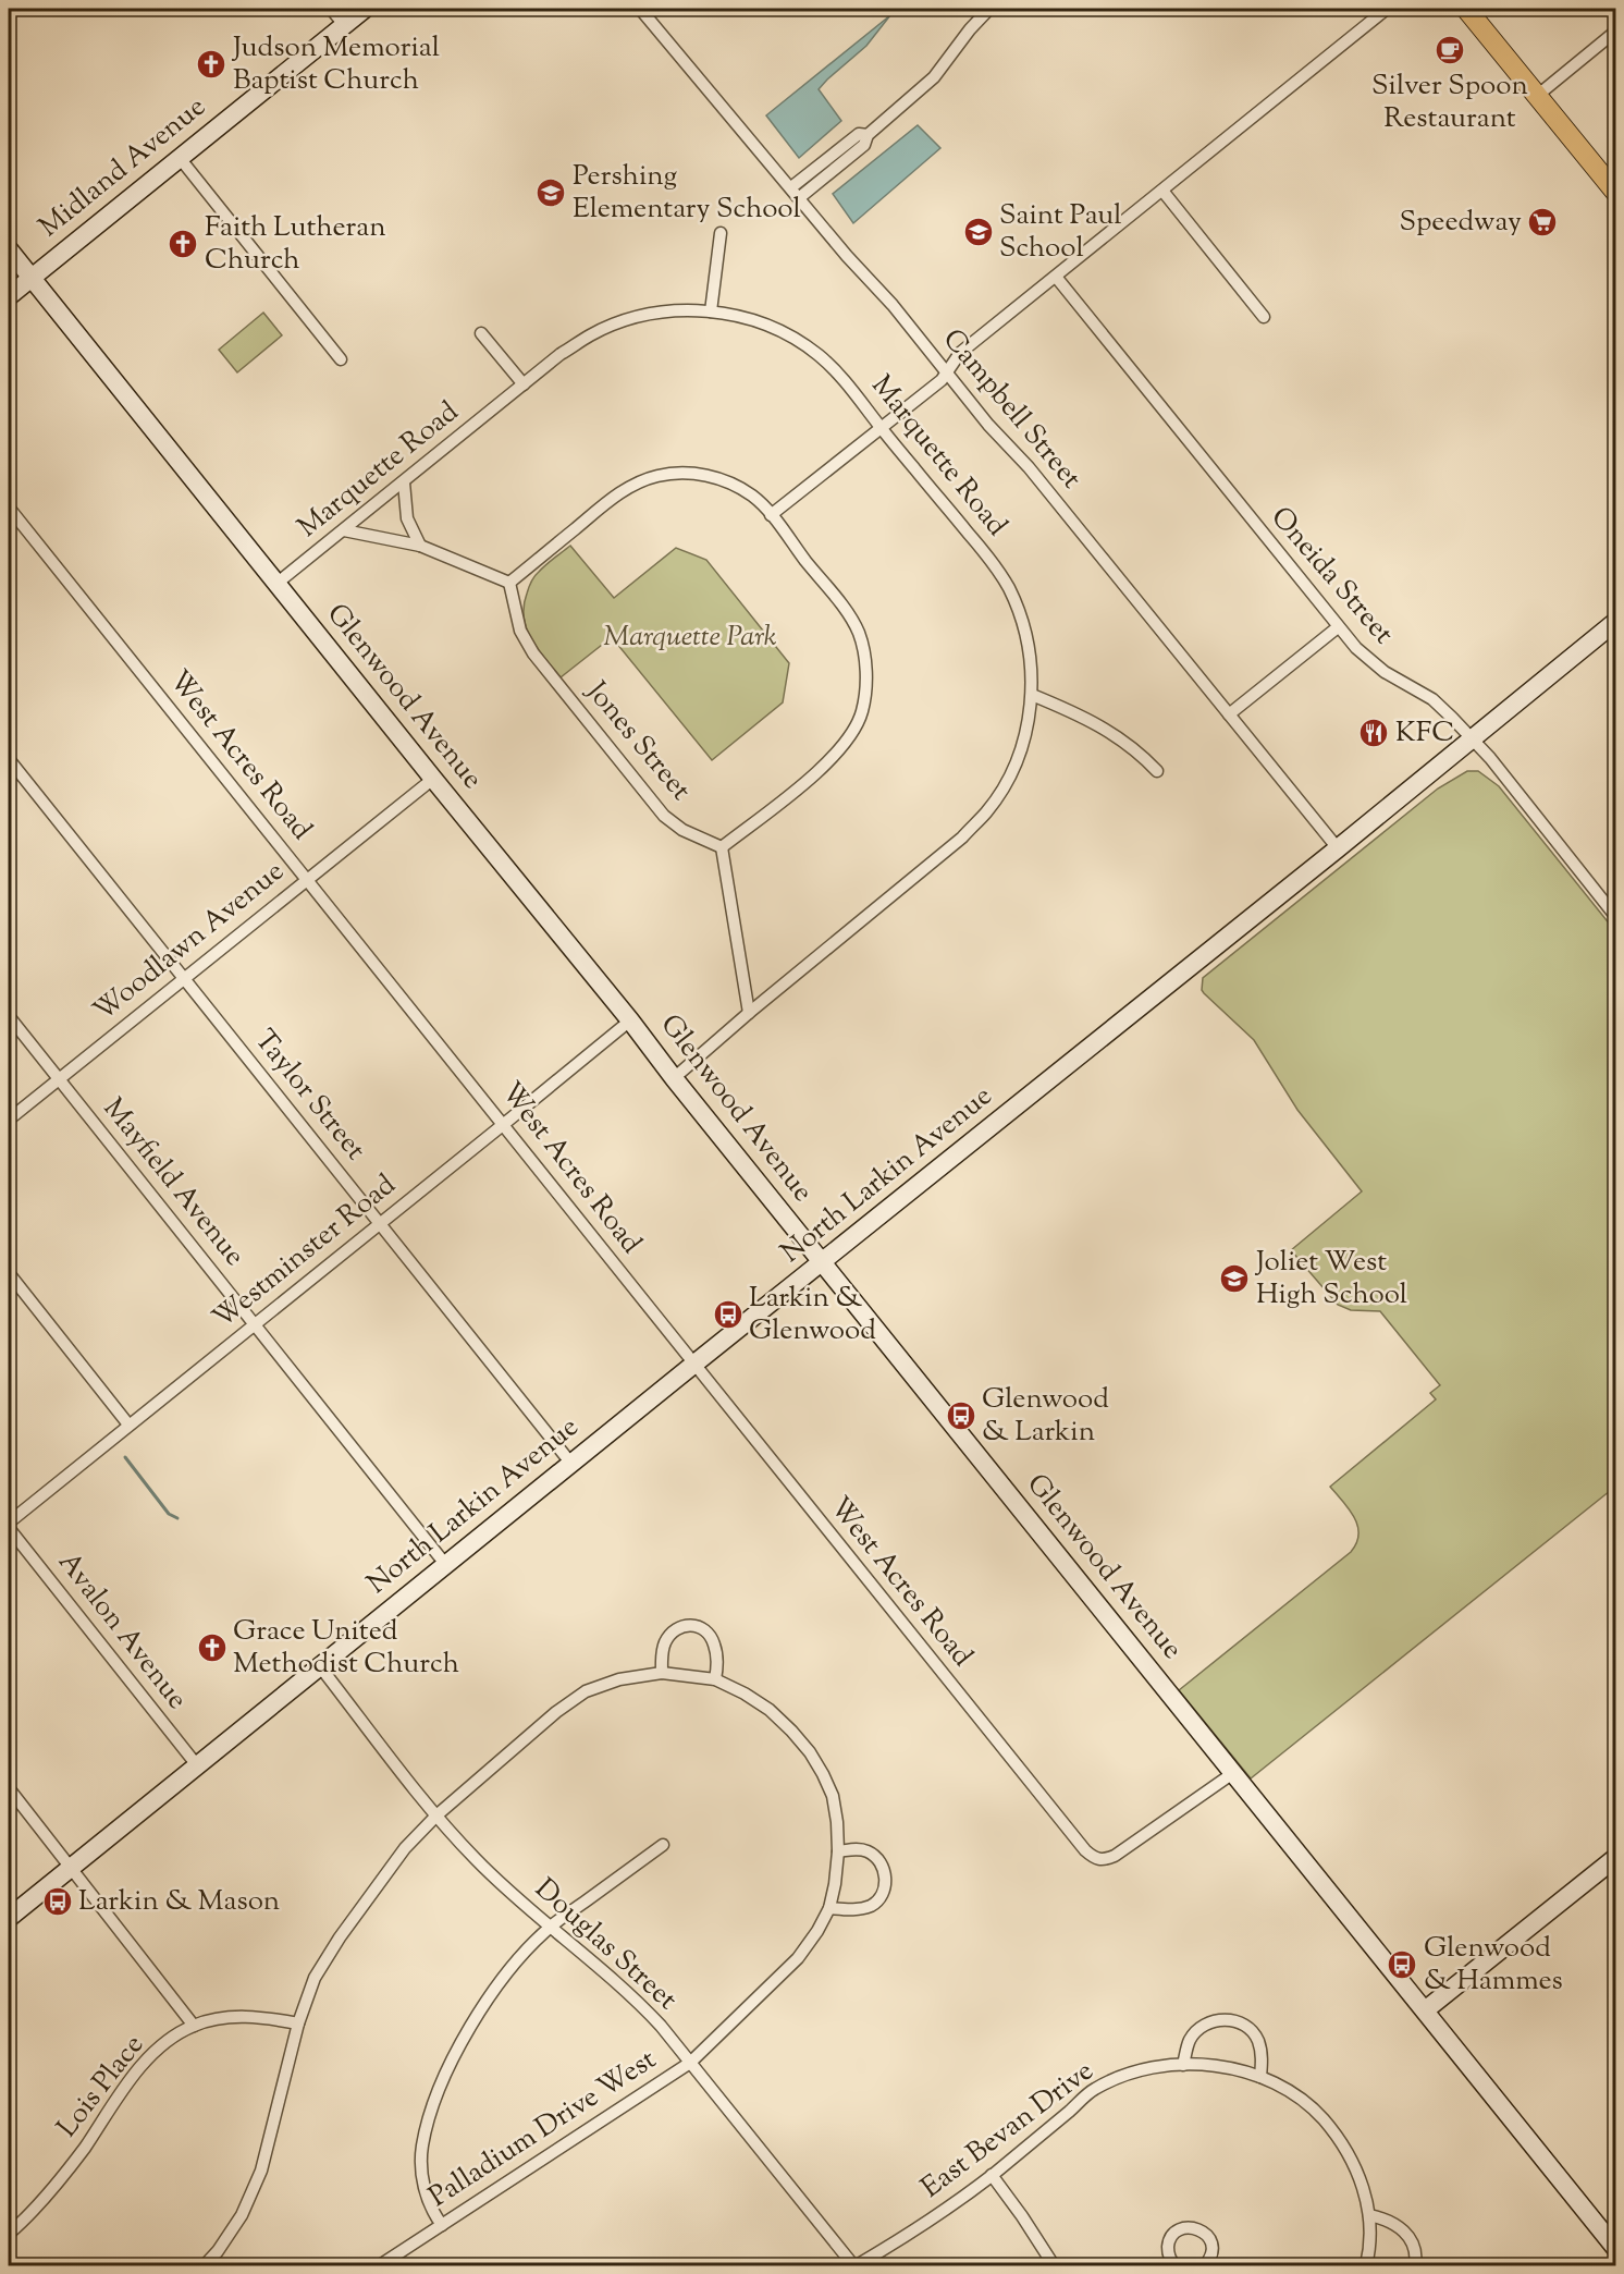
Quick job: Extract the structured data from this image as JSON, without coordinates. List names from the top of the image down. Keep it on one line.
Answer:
{"streets":{"street":["Midland Avenue","Campbell Street","Marquette Road","Oneida Street","Glenwood Avenue","Jones Street","West Acres Road","Woodlawn Avenue","Taylor Street","North Larkin Avenue","Mayfield Avenue","Westminster Road","Avalon Avenue","Douglas Street","Lois Place","Palladium Drive West","East Bevan Drive"]},"crossings":[["Midland Avenue","Glenwood Avenue"],["Campbell Street","North Larkin Avenue"],["Marquette Road","Glenwood Avenue"],["Oneida Street","North Larkin Avenue"],["Glenwood Avenue","West Acres Road"],["Glenwood Avenue","Woodlawn Avenue"],["Glenwood Avenue","North Larkin Avenue"],["Glenwood Avenue","Westminster Road"],["West Acres Road","Woodlawn Avenue"],["West Acres Road","North Larkin Avenue"],["West Acres Road","Westminster Road"],["Woodlawn Avenue","Taylor Street"],["Woodlawn Avenue","Mayfield Avenue"],["Taylor Street","North Larkin Avenue"],["Taylor Street","Westminster Road"],["North Larkin Avenue","Mayfield Avenue"],["North Larkin Avenue","Avalon Avenue"],["North Larkin Avenue","Douglas Street"],["Mayfield Avenue","Westminster Road"],["Douglas Street","Palladium Drive West"],["Douglas Street","East Bevan Drive"]],"parks":["Marquette Park"],"places":{"cafe":["Silver Spoon Restaurant"],"church":["Judson Memorial Baptist Church","Faith Lutheran Church","Grace United Methodist Church"],"school or university":["Pershing Elementary School","Saint Paul School","Joliet West High School"],"supermarket":["Speedway"],"restaurant":["KFC"],"bus stop":["Larkin & Glenwood","Glenwood & Larkin","Larkin & Mason","Glenwood & Hammes"]}}
